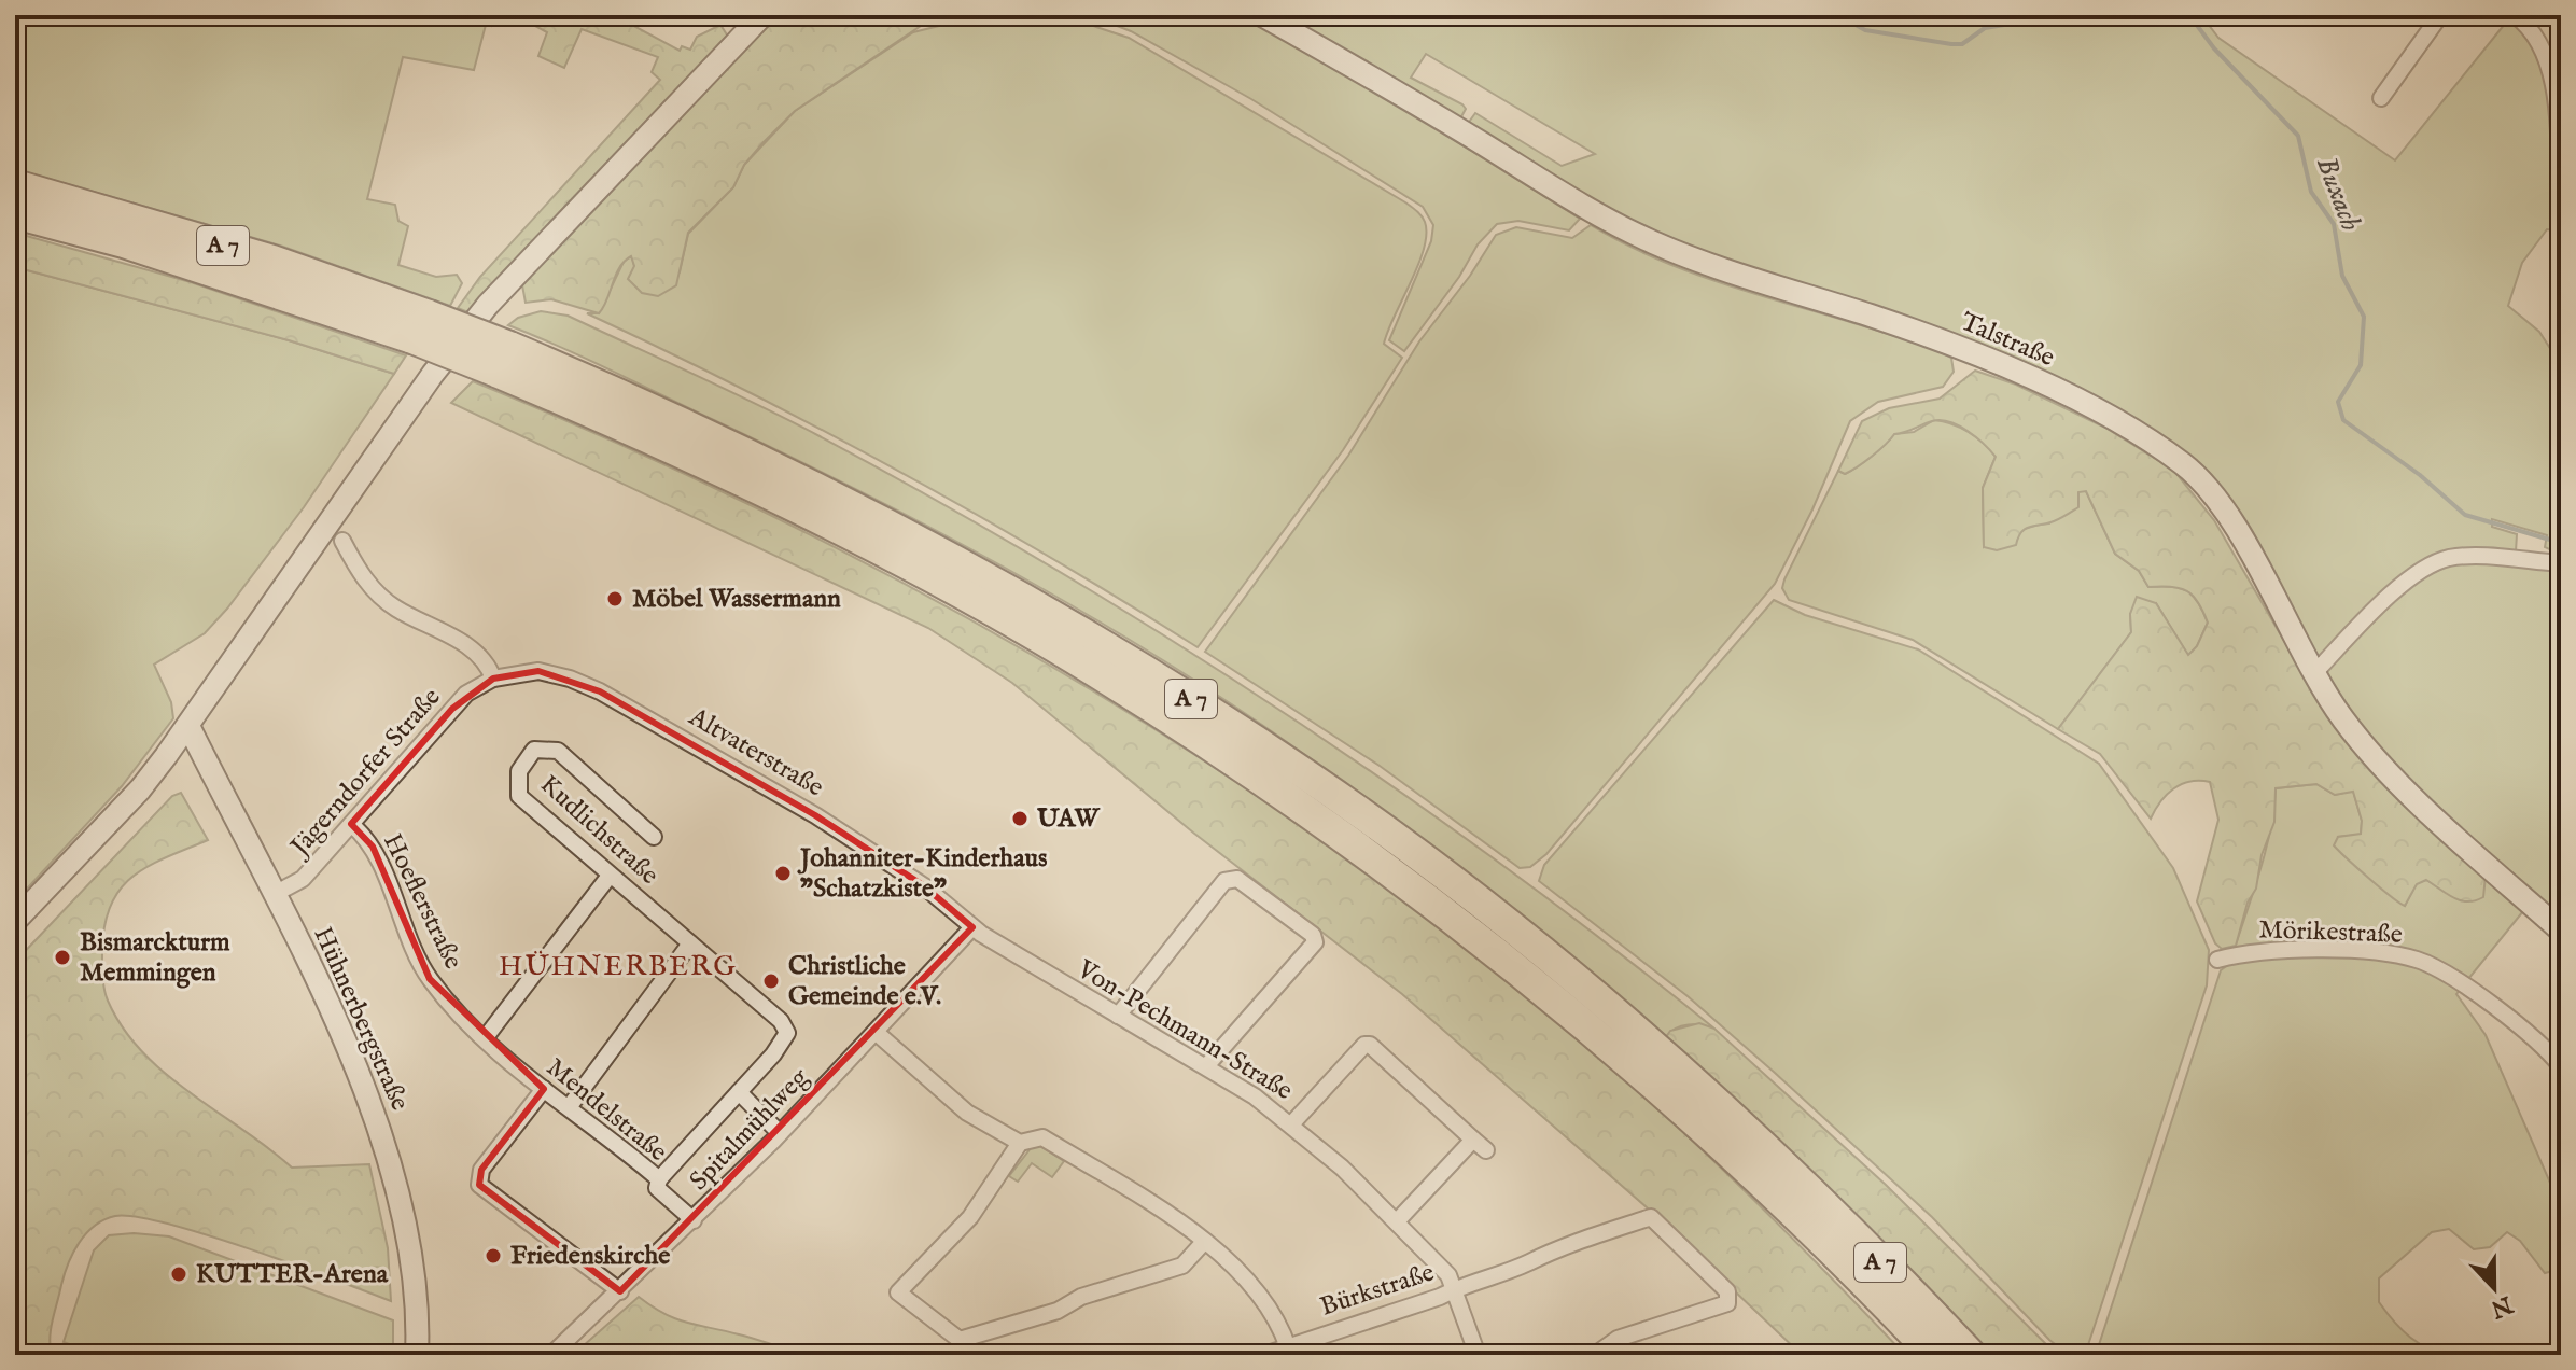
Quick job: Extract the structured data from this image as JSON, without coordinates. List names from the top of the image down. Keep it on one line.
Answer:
{"streets":{"highway":["A 7"],"street":["Talstraße","Altvaterstraße","Jägerndorfer Straße","Kudlichstraße","Hoeflerstraße","Mörikestraße","Hühnerbergstraße","Von-Pechmann-Straße","Mendelstraße","Spitalmühlweg","Bürkstraße"]},"crossings":[["Altvaterstraße","Jägerndorfer Straße"],["Altvaterstraße","Von-Pechmann-Straße"],["Altvaterstraße","Spitalmühlweg"],["Jägerndorfer Straße","Hoeflerstraße"],["Jägerndorfer Straße","Hühnerbergstraße"],["Hoeflerstraße","Mendelstraße"],["Von-Pechmann-Straße","Spitalmühlweg"],["Von-Pechmann-Straße","Bürkstraße"],["Mendelstraße","Spitalmühlweg"]],"districts":["HÜHNERBERG"],"water":["Buxach"],"places":["Möbel Wassermann","UAW","Johanniter-Kinderhaus \"Schatzkiste\"","Bismarckturm Memmingen","Christliche Gemeinde e.V.","Friedenskirche","KUTTER-Arena"],"north":"bottom"}
